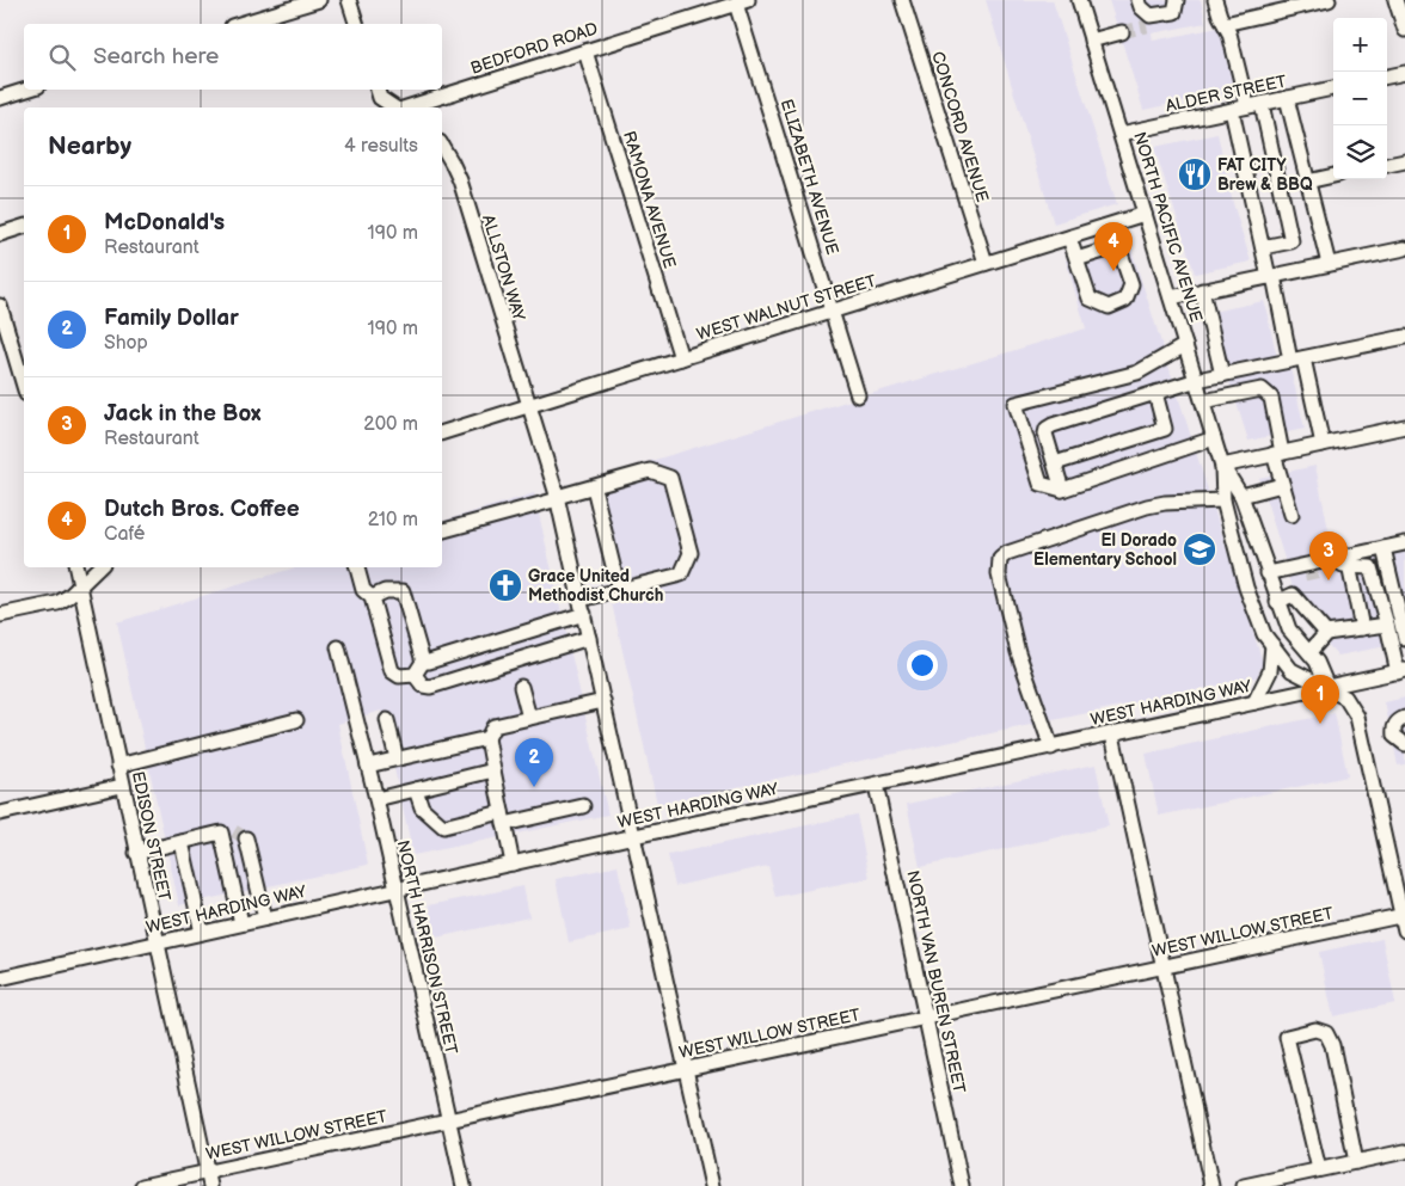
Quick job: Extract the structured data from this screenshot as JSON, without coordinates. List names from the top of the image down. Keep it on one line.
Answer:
{"streets":{"street":["BEDFORD ROAD","ALDER STREET","CONCORD AVENUE","ELIZABETH AVENUE","RAMONA AVENUE","NORTH PACIFIC AVENUE","ALLSTON WAY","WEST WALNUT STREET","WEST HARDING WAY","EDISON STREET","WEST WILLOW STREET","NORTH HARRISON STREET","NORTH VAN BUREN STREET"]},"crossings":[["BEDFORD ROAD","ELIZABETH AVENUE"],["BEDFORD ROAD","RAMONA AVENUE"],["ALDER STREET","NORTH PACIFIC AVENUE"],["CONCORD AVENUE","WEST WALNUT STREET"],["ELIZABETH AVENUE","WEST WALNUT STREET"],["RAMONA AVENUE","WEST WALNUT STREET"],["NORTH PACIFIC AVENUE","WEST WALNUT STREET"],["NORTH PACIFIC AVENUE","WEST HARDING WAY"],["ALLSTON WAY","WEST WALNUT STREET"],["ALLSTON WAY","WEST HARDING WAY"],["ALLSTON WAY","WEST WILLOW STREET"],["WEST HARDING WAY","EDISON STREET"],["WEST HARDING WAY","NORTH HARRISON STREET"],["WEST HARDING WAY","NORTH VAN BUREN STREET"],["EDISON STREET","WEST WILLOW STREET"],["WEST WILLOW STREET","NORTH HARRISON STREET"],["WEST WILLOW STREET","NORTH VAN BUREN STREET"]],"places":{"restaurant":["FAT CITY Brew & BBQ"],"school or university":["El Dorado Elementary School"],"church":["Grace United Methodist Church"]},"page":{"map_buttons":["+","−"],"search":"Search here","heading":["Nearby","4 results"],"list":[{"mark":"1","name":"McDonald's","note":"Restaurant","value":"190 m"},{"mark":"2","name":"Family Dollar","note":"Shop","value":"190 m"},{"mark":"3","name":"Jack in the Box","note":"Restaurant","value":"200 m"},{"mark":"4","name":"Dutch Bros. Coffee","note":"Café","value":"210 m"}],"pins":["4","3","1","2"]}}
